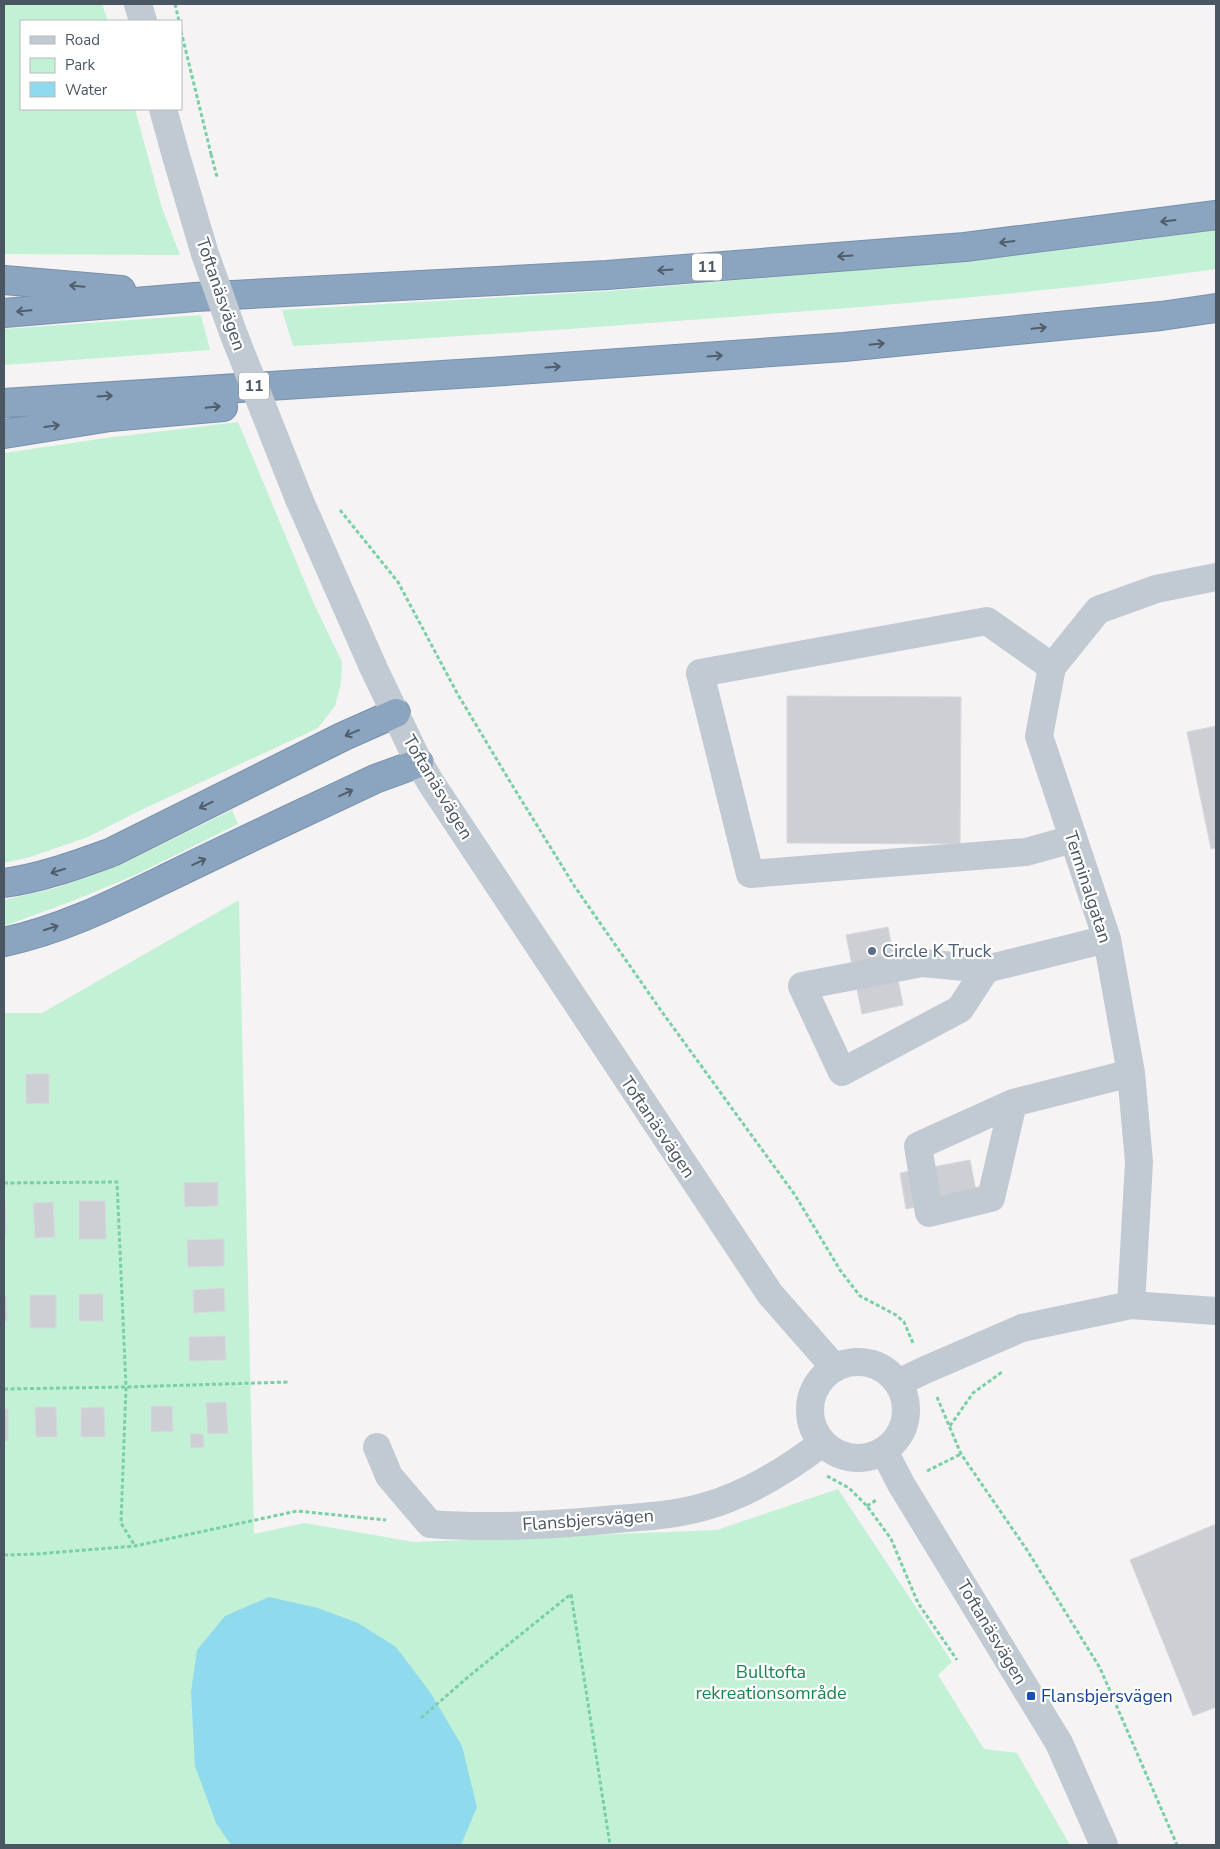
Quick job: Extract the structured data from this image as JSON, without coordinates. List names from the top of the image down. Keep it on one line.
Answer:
{"streets":{"highway":["11"],"street":["Toftanäsvägen","Terminalgatan","Flansbjersvägen"]},"crossings":[["Toftanäsvägen","Flansbjersvägen"]],"parks":["Bulltofta rekreationsområde"],"places":{"other":["Circle K Truck"],"transit":["Flansbjersvägen"]},"legend":["Road","Park","Water"]}
